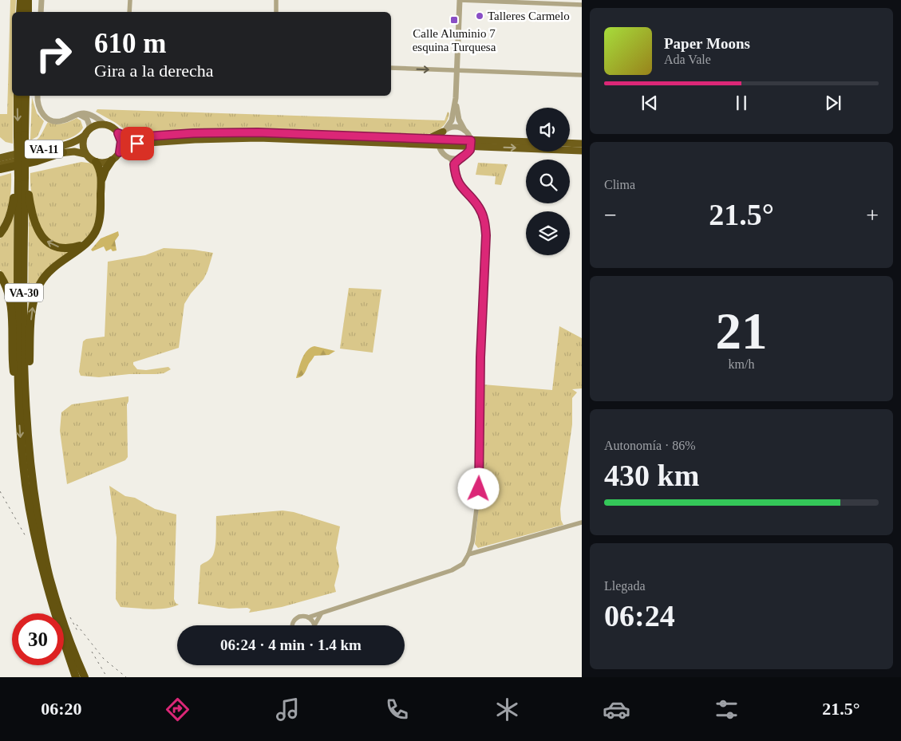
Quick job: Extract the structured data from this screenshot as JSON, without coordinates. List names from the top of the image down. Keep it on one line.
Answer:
{"streets":{"highway":["VA-11","VA-30"]},"places":{"other":["Talleres Carmelo"],"transit":["Calle Aluminio 7 esquina Turquesa"]},"page":{"turn":["610 m","Gira a la derecha"],"song":["Paper Moons","Ada Vale"],"tile":["Clima",["21","km/h"],["Autonomía · 86%","430 km"],["Llegada","06:24"]],"heat":["−","21.5°","+"],"limit":"30","trip":"06:24 · 4 min · 1.4 km","tabs":["06:20","21.5°"]}}
